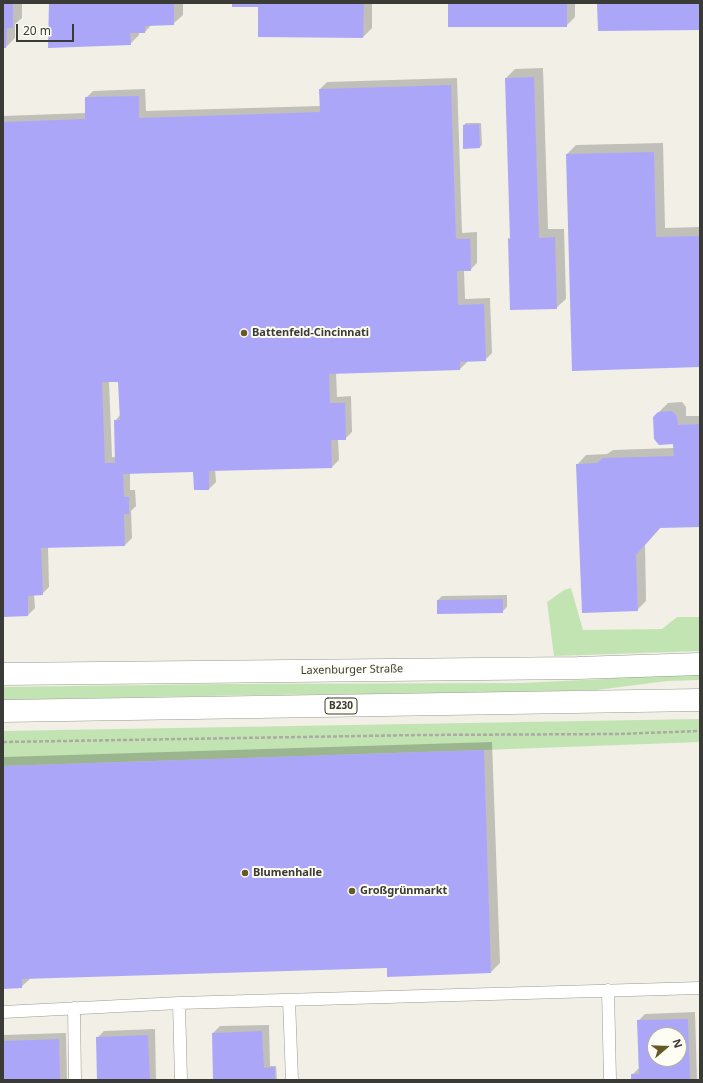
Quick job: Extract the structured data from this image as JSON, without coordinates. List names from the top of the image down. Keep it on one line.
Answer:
{"streets":{"main road":["Laxenburger Straße","B230"]},"places":["Battenfeld-Cincinnati","Blumenhalle","Großgrünmarkt"],"scale_bar":"20 m","north":"right"}
